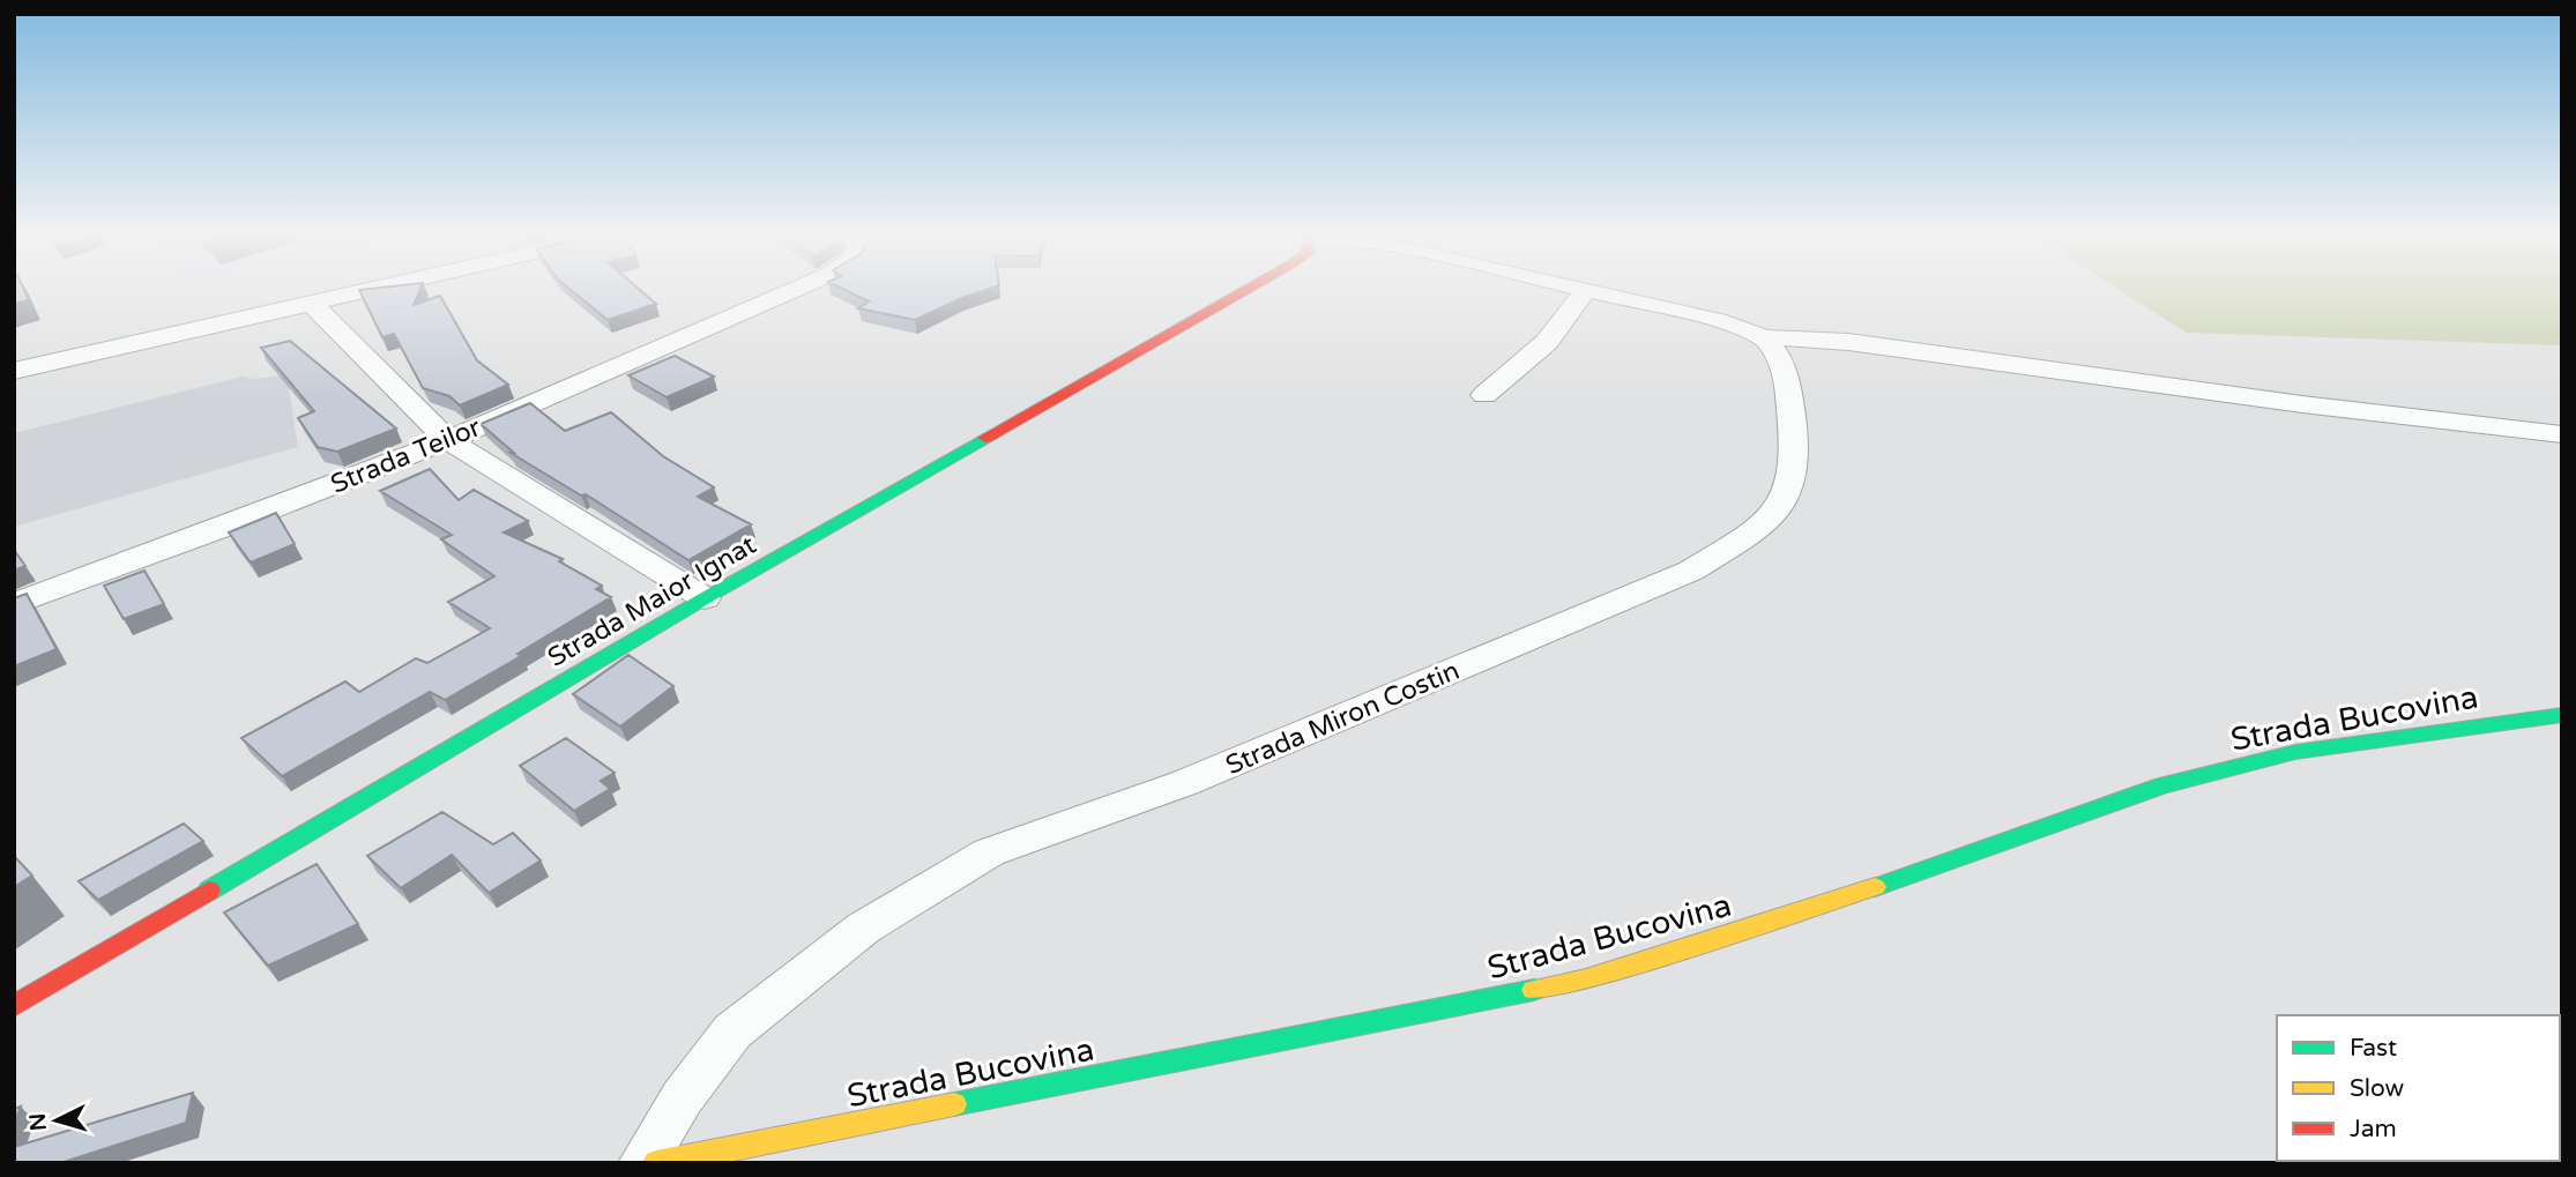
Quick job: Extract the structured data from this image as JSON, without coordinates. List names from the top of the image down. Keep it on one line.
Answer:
{"streets":{"street":["Strada Teilor","Strada Maior Ignat","Strada Miron Costin","Strada Bucovina"]},"legend":["Fast","Slow","Jam"],"north":"left"}
